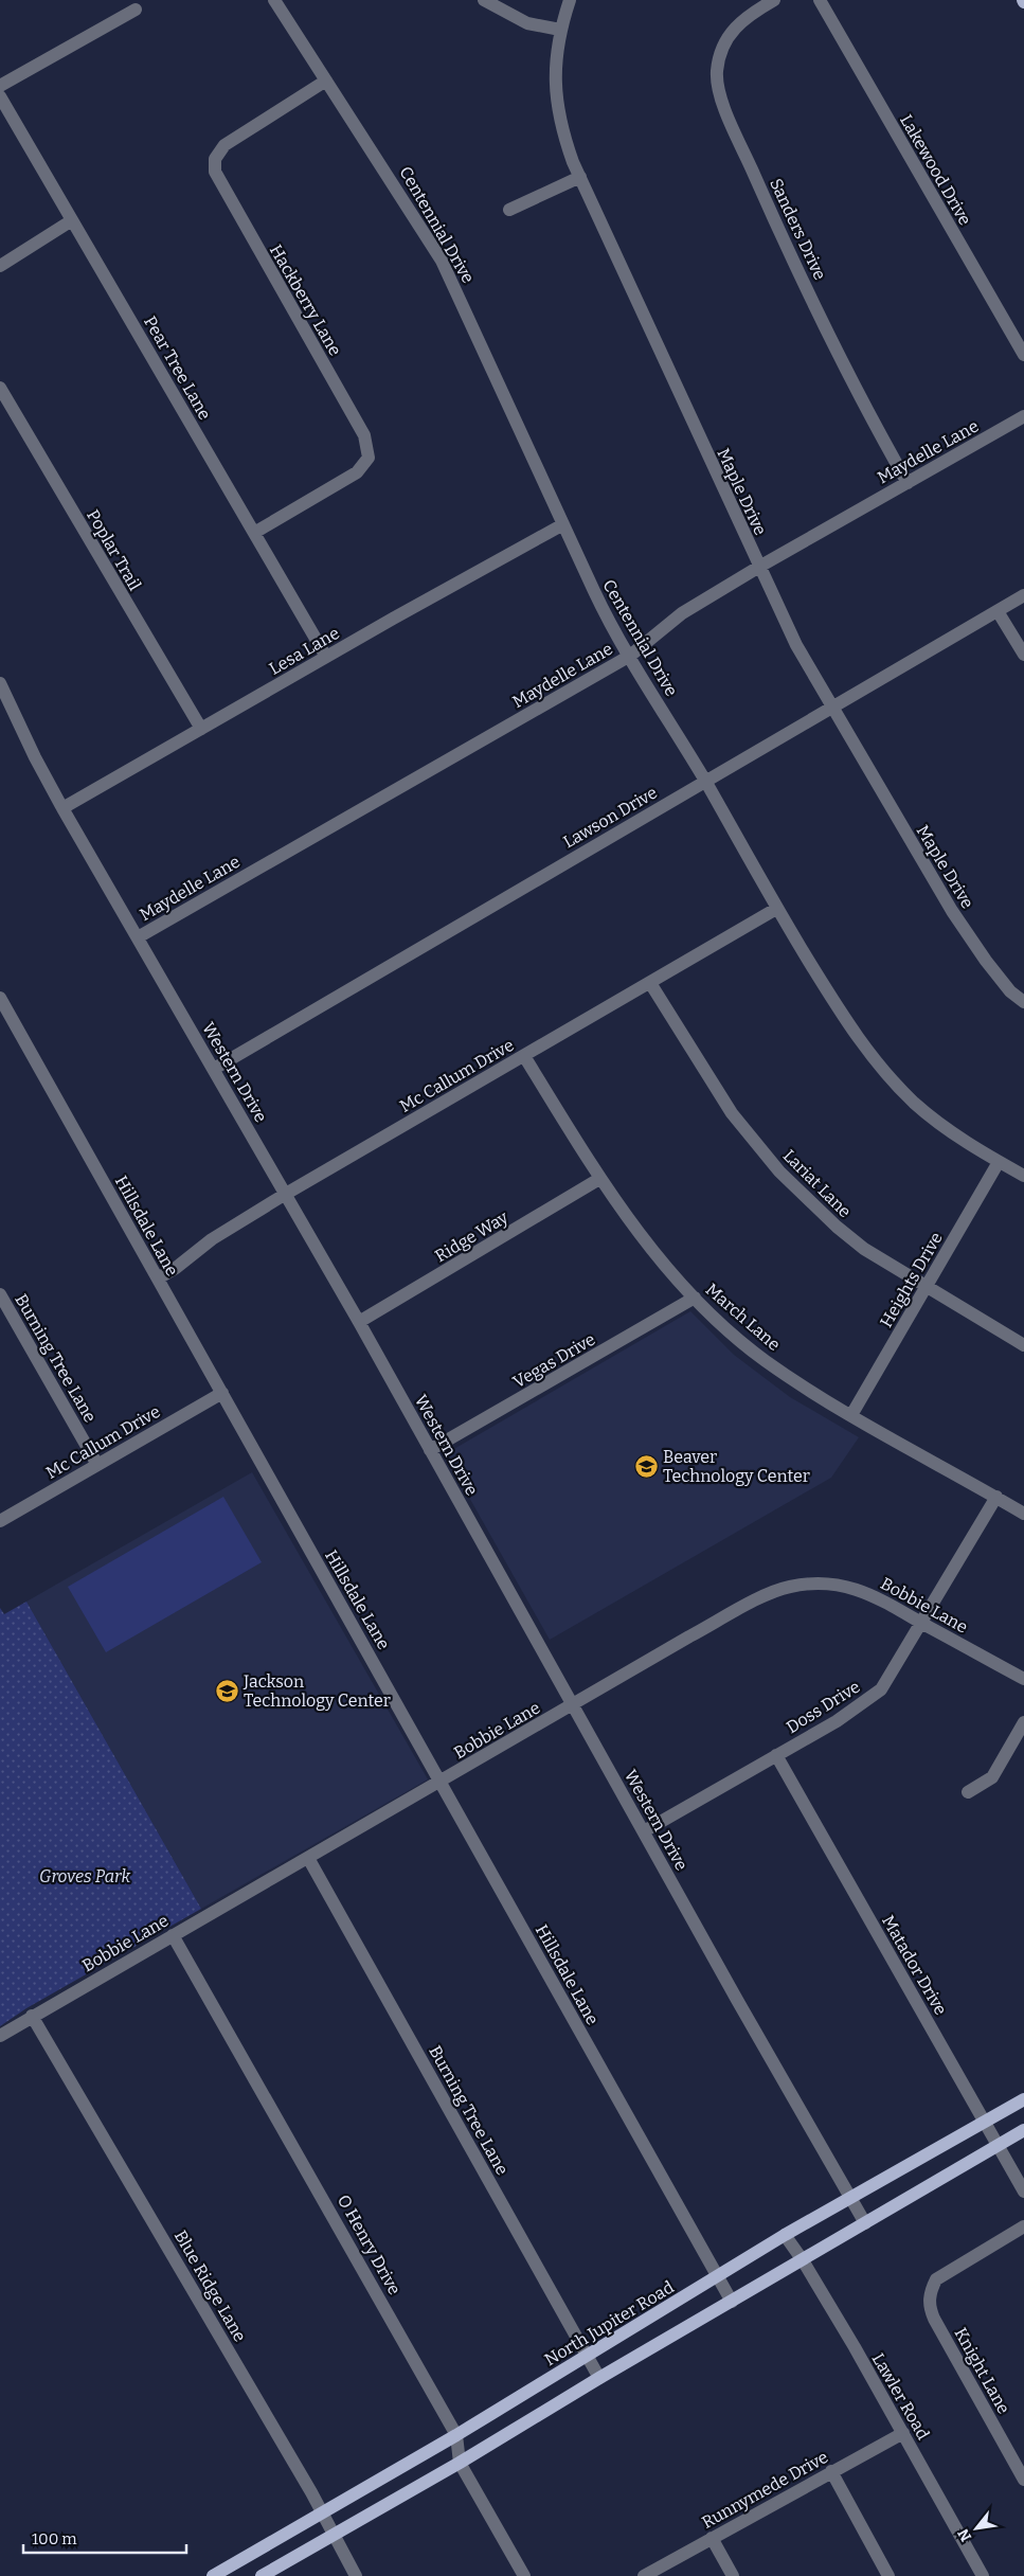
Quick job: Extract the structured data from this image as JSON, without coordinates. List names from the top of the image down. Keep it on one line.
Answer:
{"streets":{"main road":["North Jupiter Road"],"street":["Lakewood Drive","Centennial Drive","Sanders Drive","Hackberry Lane","Pear Tree Lane","Maydelle Lane","Maple Drive","Poplar Trail","Lesa Lane","Lawson Drive","Western Drive","Mc Callum Drive","Lariat Lane","Hillsdale Lane","Ridge Way","Heights Drive","March Lane","Burning Tree Lane","Vegas Drive","Bobbie Lane","Doss Drive","Matador Drive","O Henry Drive","Blue Ridge Lane","Knight Lane","Lawler Road","Runnymede Drive"]},"crossings":[["Centennial Drive","Hackberry Lane"],["Centennial Drive","Maydelle Lane"],["Centennial Drive","Lesa Lane"],["Centennial Drive","Lawson Drive"],["Centennial Drive","Mc Callum Drive"],["Centennial Drive","Heights Drive"],["Sanders Drive","Maydelle Lane"],["Hackberry Lane","Pear Tree Lane"],["Pear Tree Lane","Lesa Lane"],["Maydelle Lane","Maple Drive"],["Maydelle Lane","Western Drive"],["Maple Drive","Lawson Drive"],["Poplar Trail","Lesa Lane"],["Lesa Lane","Western Drive"],["Lawson Drive","Western Drive"],["Western Drive","Mc Callum Drive"],["Western Drive","Ridge Way"],["Western Drive","Vegas Drive"],["Western Drive","Bobbie Lane"],["Western Drive","Doss Drive"],["Western Drive","North Jupiter Road"],["Mc Callum Drive","Lariat Lane"],["Mc Callum Drive","Hillsdale Lane"],["Mc Callum Drive","March Lane"],["Mc Callum Drive","Burning Tree Lane"],["Lariat Lane","Heights Drive"],["Hillsdale Lane","Bobbie Lane"],["Hillsdale Lane","North Jupiter Road"],["Ridge Way","March Lane"],["Heights Drive","March Lane"],["March Lane","Vegas Drive"],["March Lane","Doss Drive"],["Burning Tree Lane","Bobbie Lane"],["Burning Tree Lane","North Jupiter Road"],["Bobbie Lane","Doss Drive"],["Bobbie Lane","O Henry Drive"],["Bobbie Lane","Blue Ridge Lane"],["Doss Drive","Matador Drive"],["Matador Drive","North Jupiter Road"],["O Henry Drive","North Jupiter Road"],["Blue Ridge Lane","North Jupiter Road"],["North Jupiter Road","Lawler Road"],["Lawler Road","Runnymede Drive"]],"parks":["Groves Park"],"places":{"school or university":["Beaver Technology Center","Jackson Technology Center"]},"scale_bar":"100 m","north":"bottom left"}
